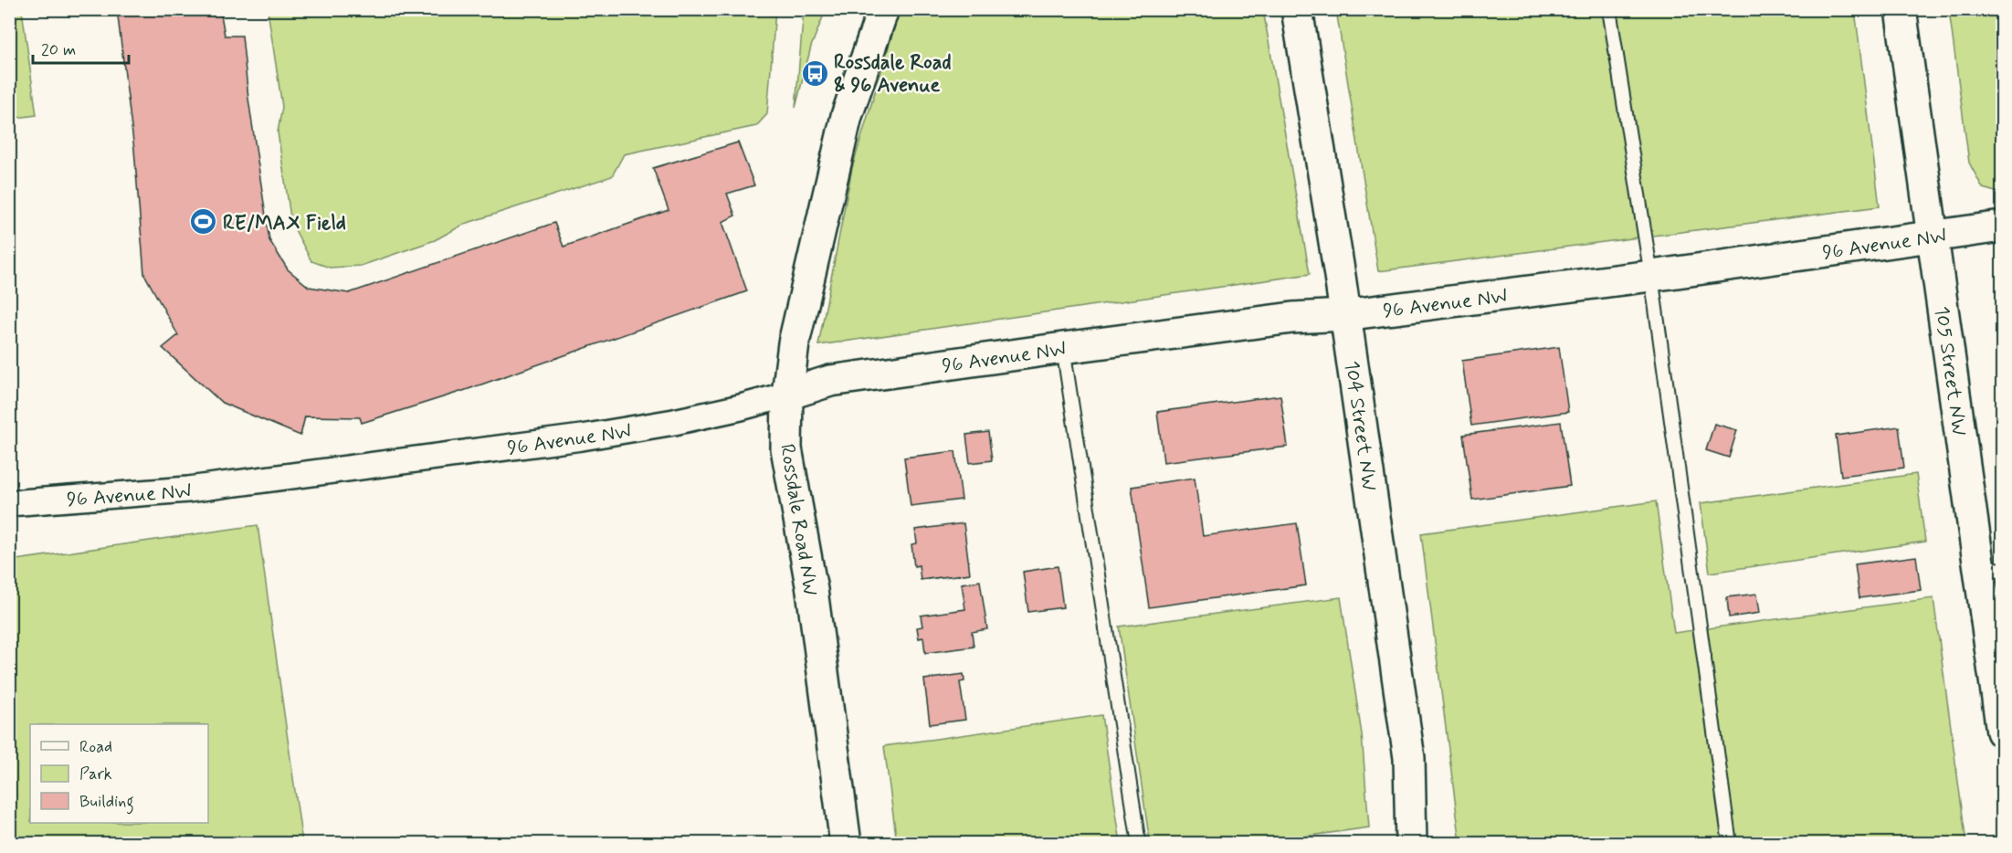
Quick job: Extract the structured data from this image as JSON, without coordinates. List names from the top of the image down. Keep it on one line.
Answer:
{"streets":{"main road":["96 Avenue NW","105 Street NW","104 Street NW","Rossdale Road NW"]},"crossings":[["96 Avenue NW","105 Street NW"],["96 Avenue NW","104 Street NW"],["96 Avenue NW","Rossdale Road NW"]],"places":{"bus stop":["Rossdale Road & 96 Avenue"],"sports":["RE/MAX Field"]},"legend":["Road","Park","Building"],"scale_bar":"20 m"}
